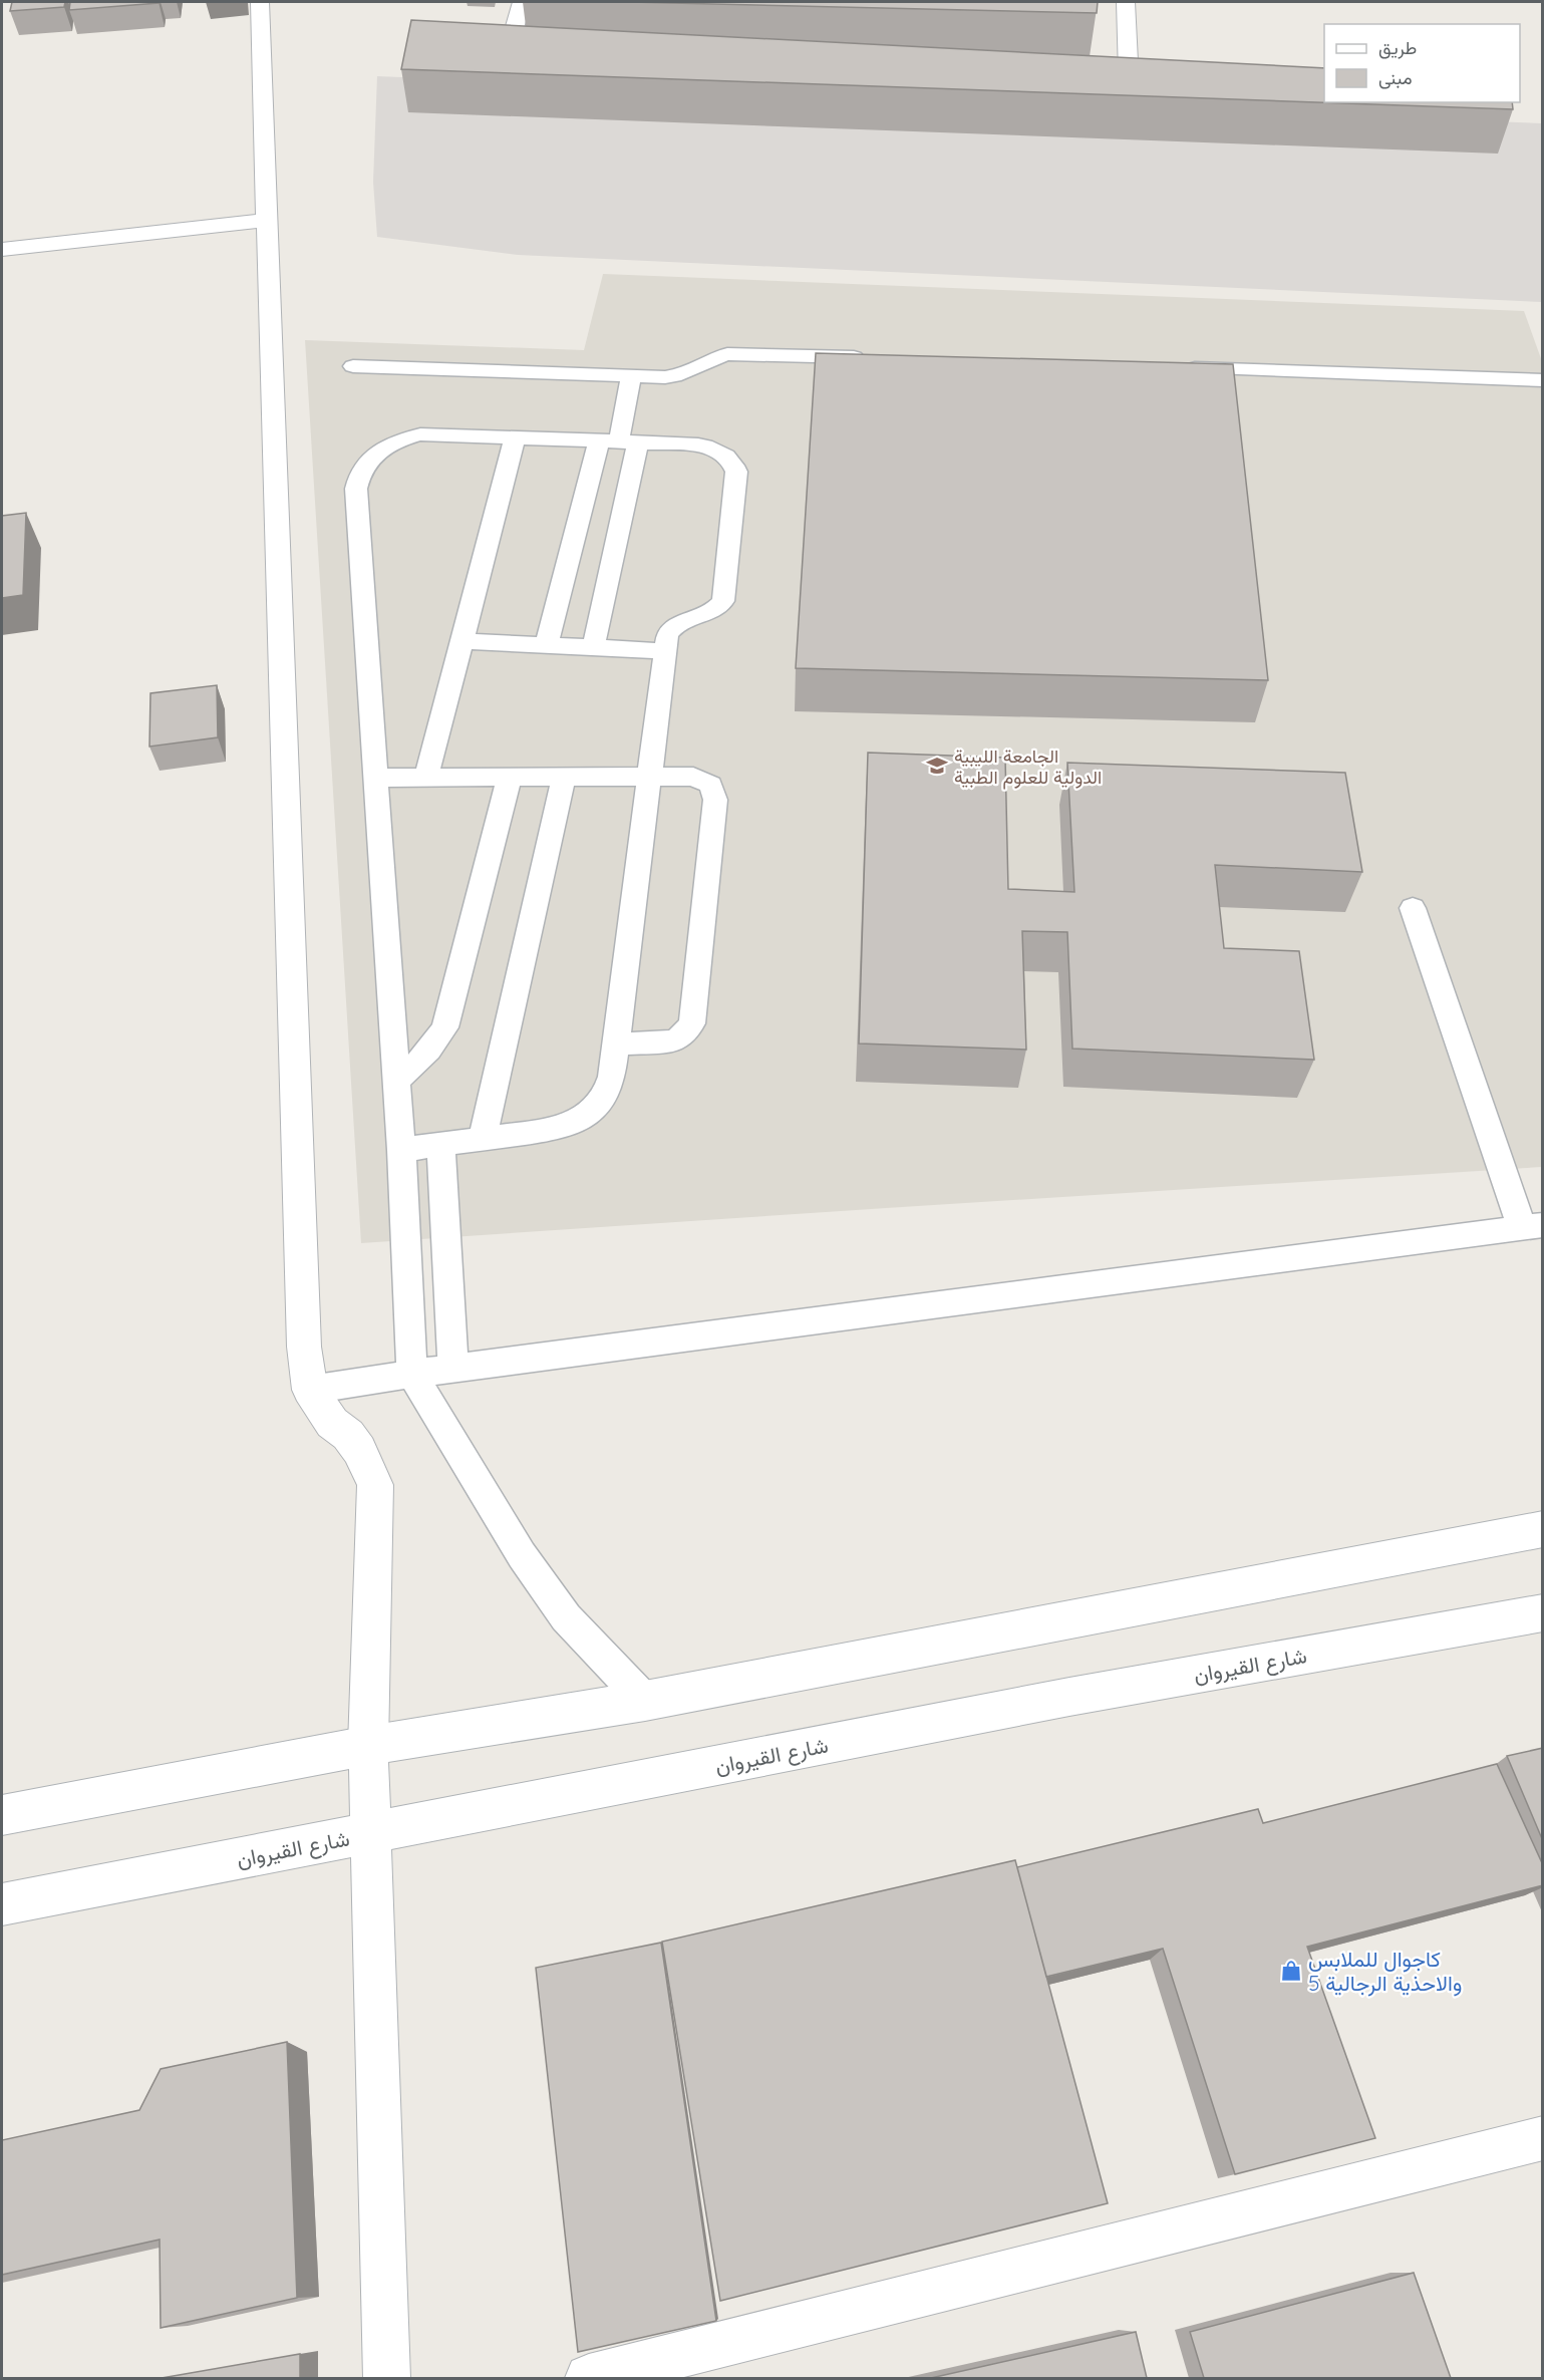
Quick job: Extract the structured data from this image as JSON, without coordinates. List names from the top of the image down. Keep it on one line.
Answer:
{"streets":{"street":["شارع القيروان"]},"places":{"school or university":["الجامعة الليبية الدولية للعلوم الطبية"],"shop":["كاجوال للملابس والاحذية الرجالية 5"]},"legend":["طريق","مبنى"]}
